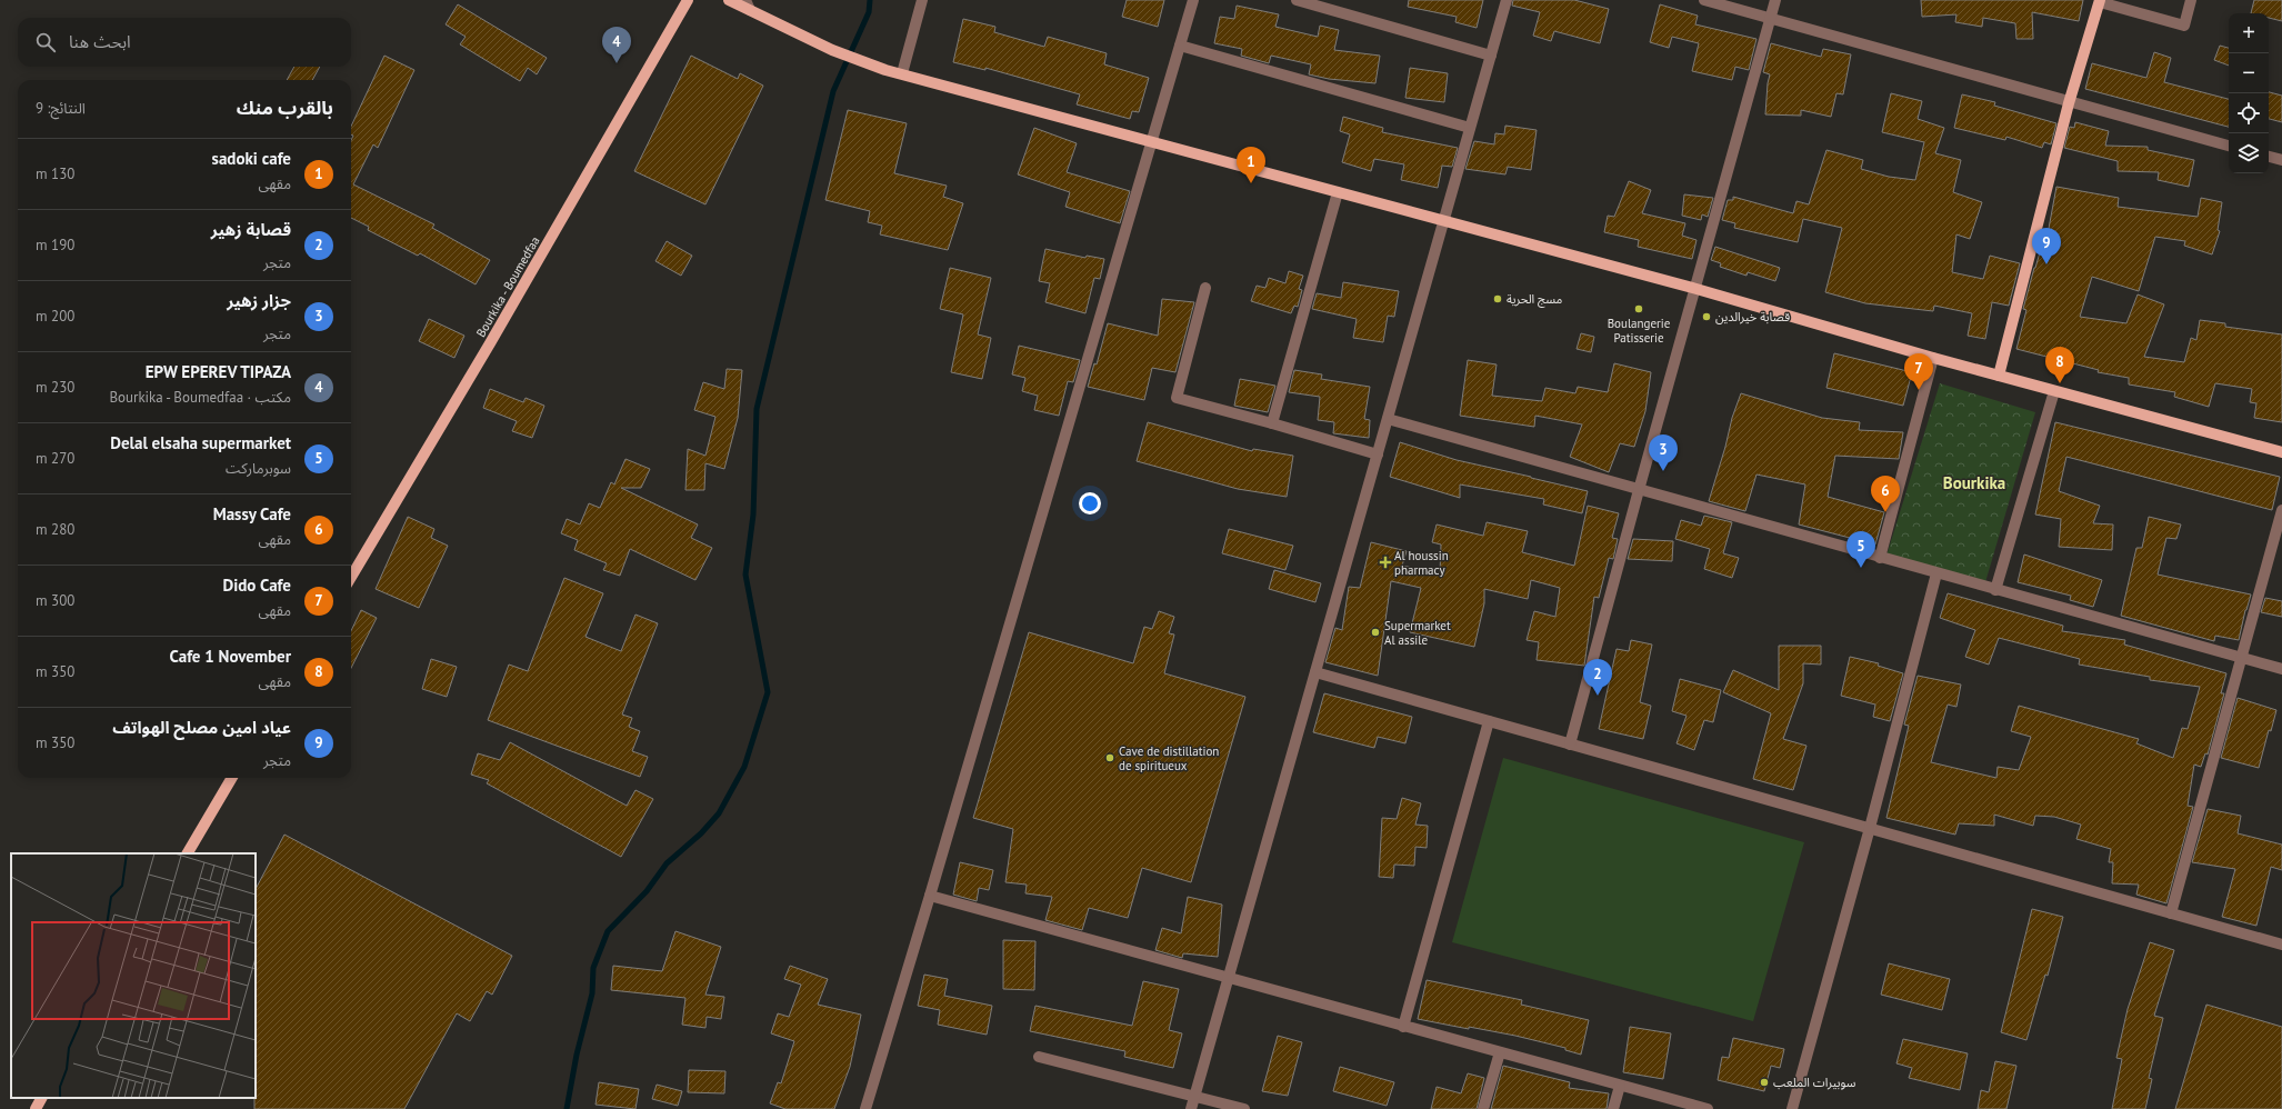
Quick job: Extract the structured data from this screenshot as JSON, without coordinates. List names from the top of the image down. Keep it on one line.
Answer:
{"streets":{"main road":["Bourkika - Boumedfaa"]},"districts":["Bourkika"],"places":{"other":["مسج الحرية","Boulangerie Patisserie","قصابة خيرالدين","Supermarket Al assile","Cave de distillation de spiritueux","سوبيرات الملعب"],"health":["Al houssin pharmacy"]},"page":{"map_buttons":["+","−"],"search":"ابحث هنا","pins":["4","1","9","8","7","3","6","5","2"],"heading":["بالقرب منك","النتائج: 9"],"list":[{"mark":"1","name":"sadoki cafe","note":"مقهى","value":"130 m"},{"mark":"2","name":"قصابة زهير","note":"متجر","value":"190 m"},{"mark":"3","name":"جزار زهير","note":"متجر","value":"200 m"},{"mark":"4","name":"EPW EPEREV TIPAZA","note":"مكتب · Bourkika - Boumedfaa","value":"230 m"},{"mark":"5","name":"Delal elsaha supermarket","note":"سوبرماركت","value":"270 m"},{"mark":"6","name":"Massy Cafe","note":"مقهى","value":"280 m"},{"mark":"7","name":"Dido Cafe","note":"مقهى","value":"300 m"},{"mark":"8","name":"Cafe 1 November","note":"مقهى","value":"350 m"},{"mark":"9","name":"عياد امين مصلح الهواتف","note":"متجر","value":"350 m"}]}}
